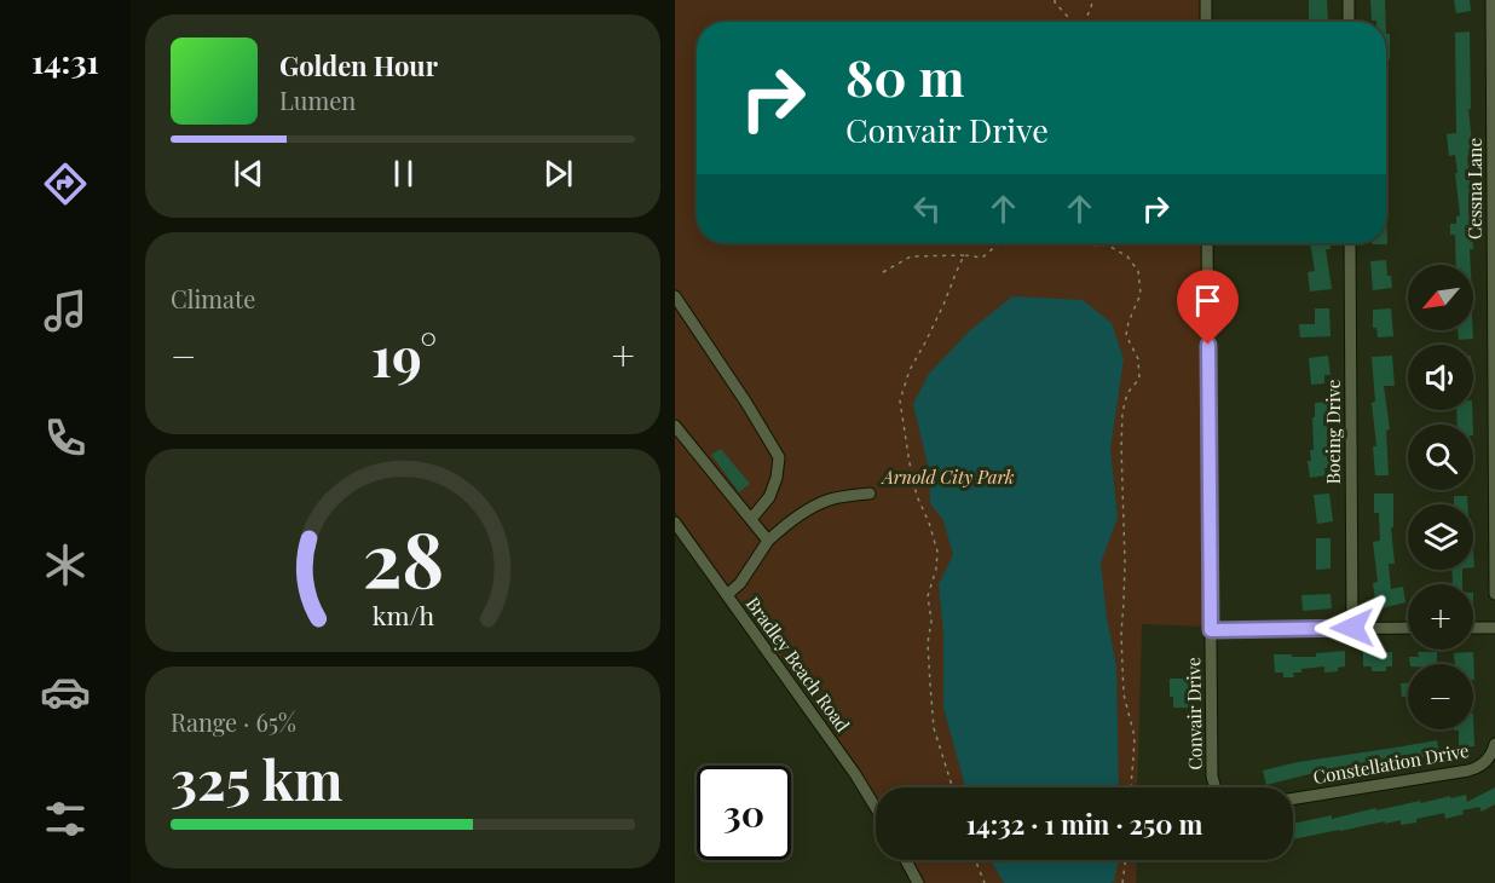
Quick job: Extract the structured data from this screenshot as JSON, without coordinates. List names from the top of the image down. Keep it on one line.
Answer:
{"streets":{"street":["Cessna Lane","Boeing Drive","Bradley Beach Road","Convair Drive","Constellation Drive"]},"parks":["Arnold City Park"],"north":"bottom left","page":{"tabs":"14:31","turn":["80 m","Convair Drive"],"song":["Golden Hour","Lumen"],"tile":["Climate",["Range · 65%","325 km"]],"map_buttons":["+","−"],"heat":["−","19°","+"],"limit":"30","trip":"14:32 · 1 min · 250 m","gauge":["28","km/h"]}}
